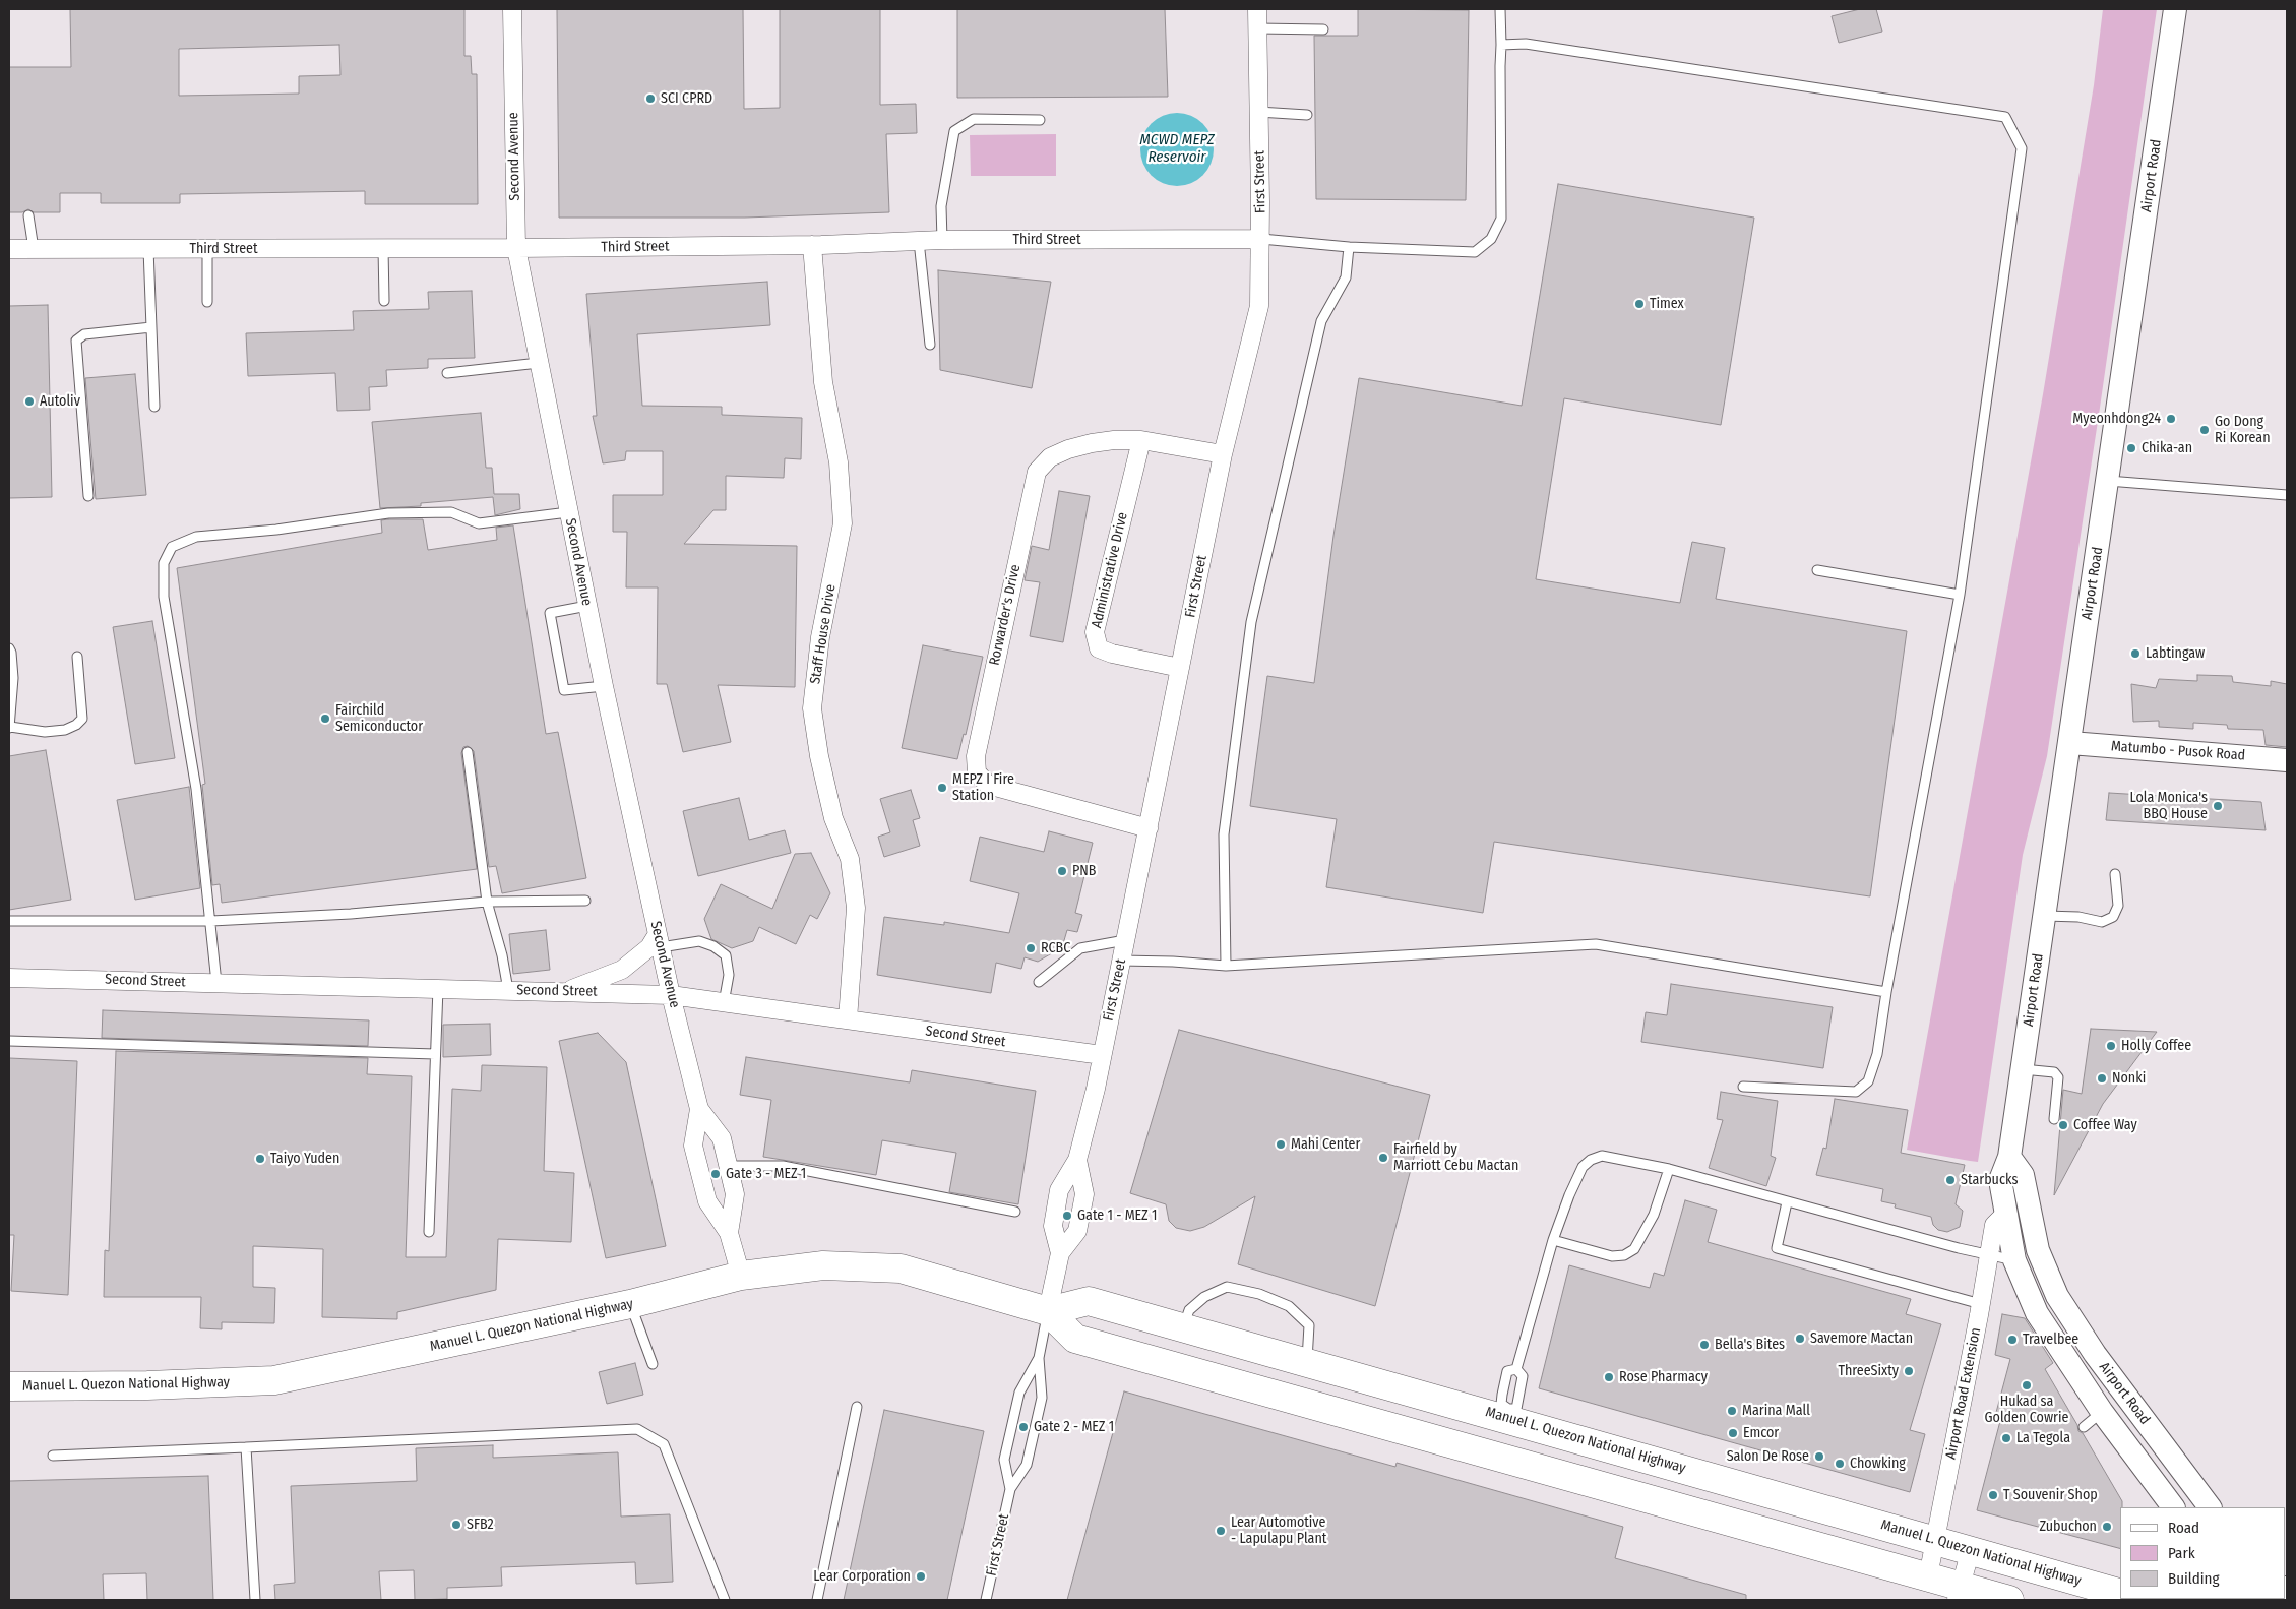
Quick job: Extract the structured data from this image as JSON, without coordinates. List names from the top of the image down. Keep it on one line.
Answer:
{"streets":{"main road":["Manuel L. Quezon National Highway"],"street":["Second Avenue","Airport Road","First Street","Third Street","Administrative Drive","Rorwarder's Drive","Staff House Drive","Matumbo - Pusok Road","Second Street","Airport Road Extension"]},"crossings":[["Second Avenue","Third Street"],["Second Avenue","Second Street"],["Second Avenue","Manuel L. Quezon National Highway"],["Airport Road","Matumbo - Pusok Road"],["Airport Road","Airport Road Extension"],["First Street","Third Street"],["First Street","Administrative Drive"],["First Street","Rorwarder's Drive"],["First Street","Second Street"],["First Street","Manuel L. Quezon National Highway"],["Third Street","Staff House Drive"],["Administrative Drive","Rorwarder's Drive"],["Staff House Drive","Second Street"],["Manuel L. Quezon National Highway","Airport Road Extension"]],"water":["MCWD MEPZ Reservoir"],"places":["SCI CPRD","Timex","Autoliv","Myeonhdong24","Go Dong Ri Korean","Chika-an","Labtingaw","Fairchild Semiconductor","MEPZ I Fire Station","Lola Monica's BBQ House","PNB","RCBC","Holly Coffee","Nonki","Coffee Way","Mahi Center","Fairfield by Marriott Cebu Mactan","Taiyo Yuden","Gate 3 - MEZ 1","Starbucks","Gate 1 - MEZ 1","Savemore Mactan","Travelbee","Bella's Bites","ThreeSixty","Rose Pharmacy","Hukad sa Golden Cowrie","Marina Mall","Gate 2 - MEZ 1","Emcor","La Tegola","Salon De Rose","Chowking","T Souvenir Shop","SFB2","Zubuchon","Lear Automotive - Lapulapu Plant","Lear Corporation"],"legend":["Road","Park","Building"]}
